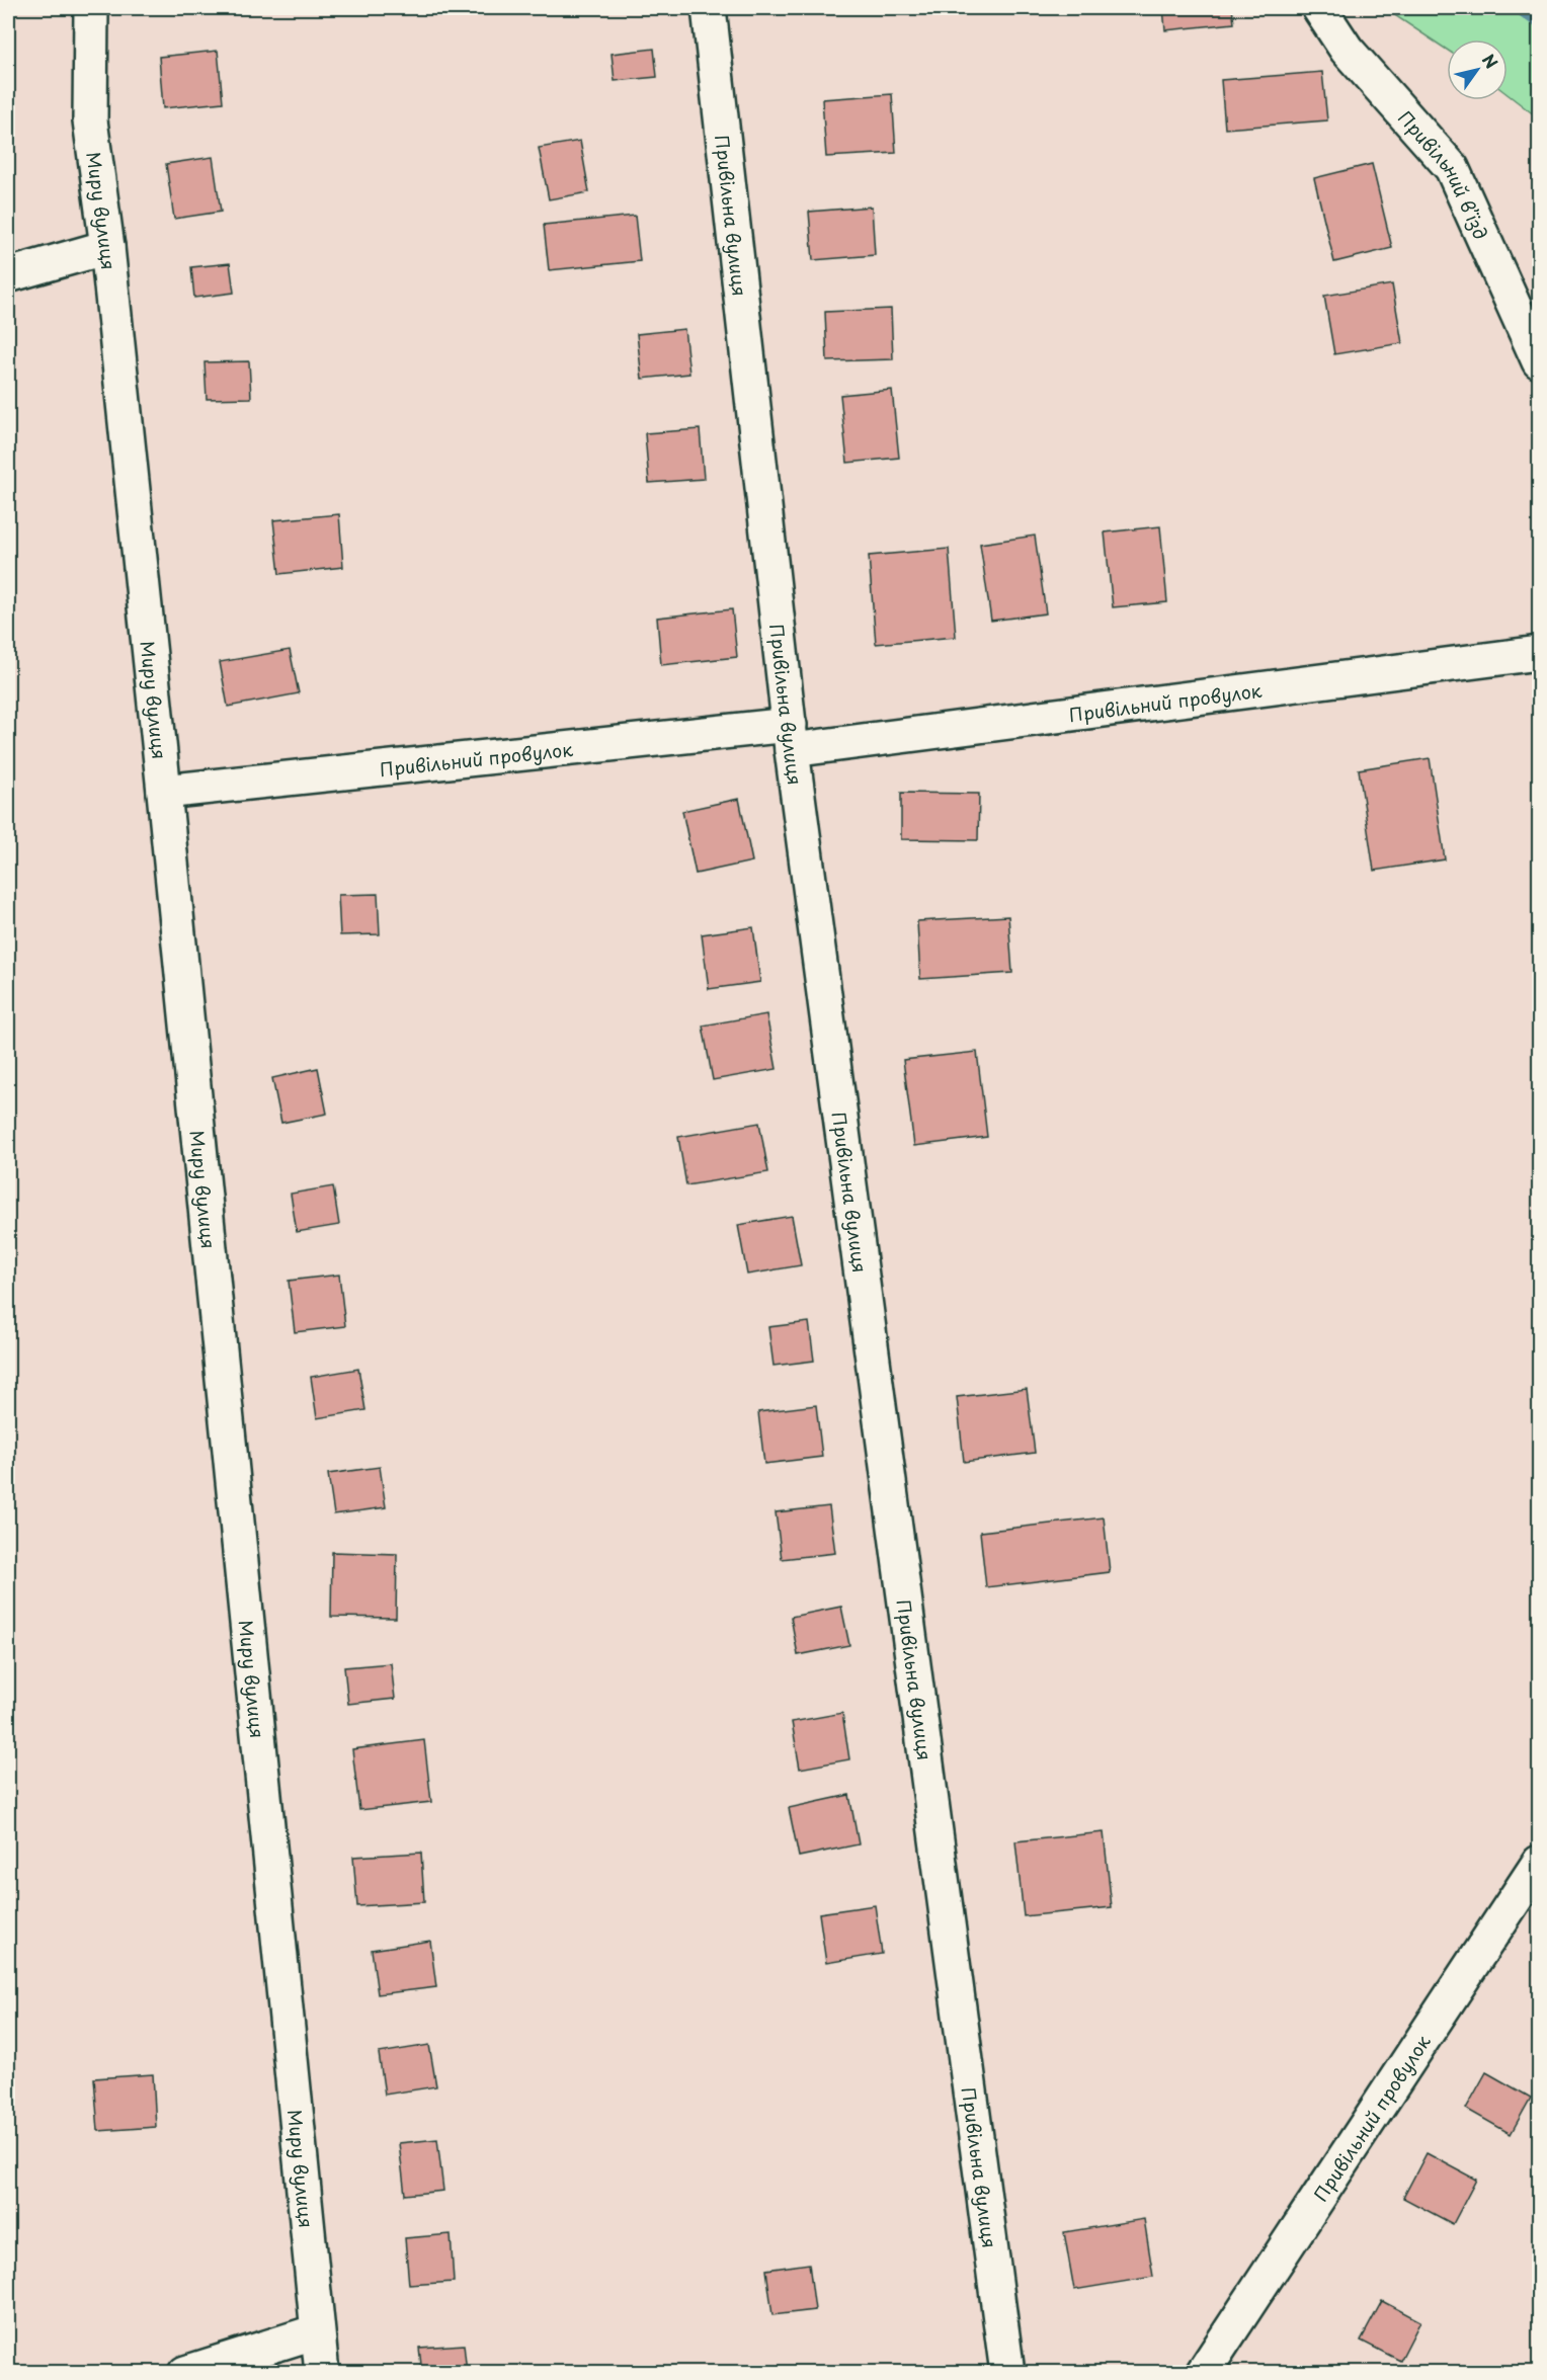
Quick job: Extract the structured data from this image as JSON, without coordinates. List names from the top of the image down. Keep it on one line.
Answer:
{"streets":{"street":["Привільний в’їзд","Миру вулиця","Привільна вулиця","Привільний провулок"]},"crossings":[["Миру вулиця","Привільний провулок"],["Привільна вулиця","Привільний провулок"]],"north":"top right"}
